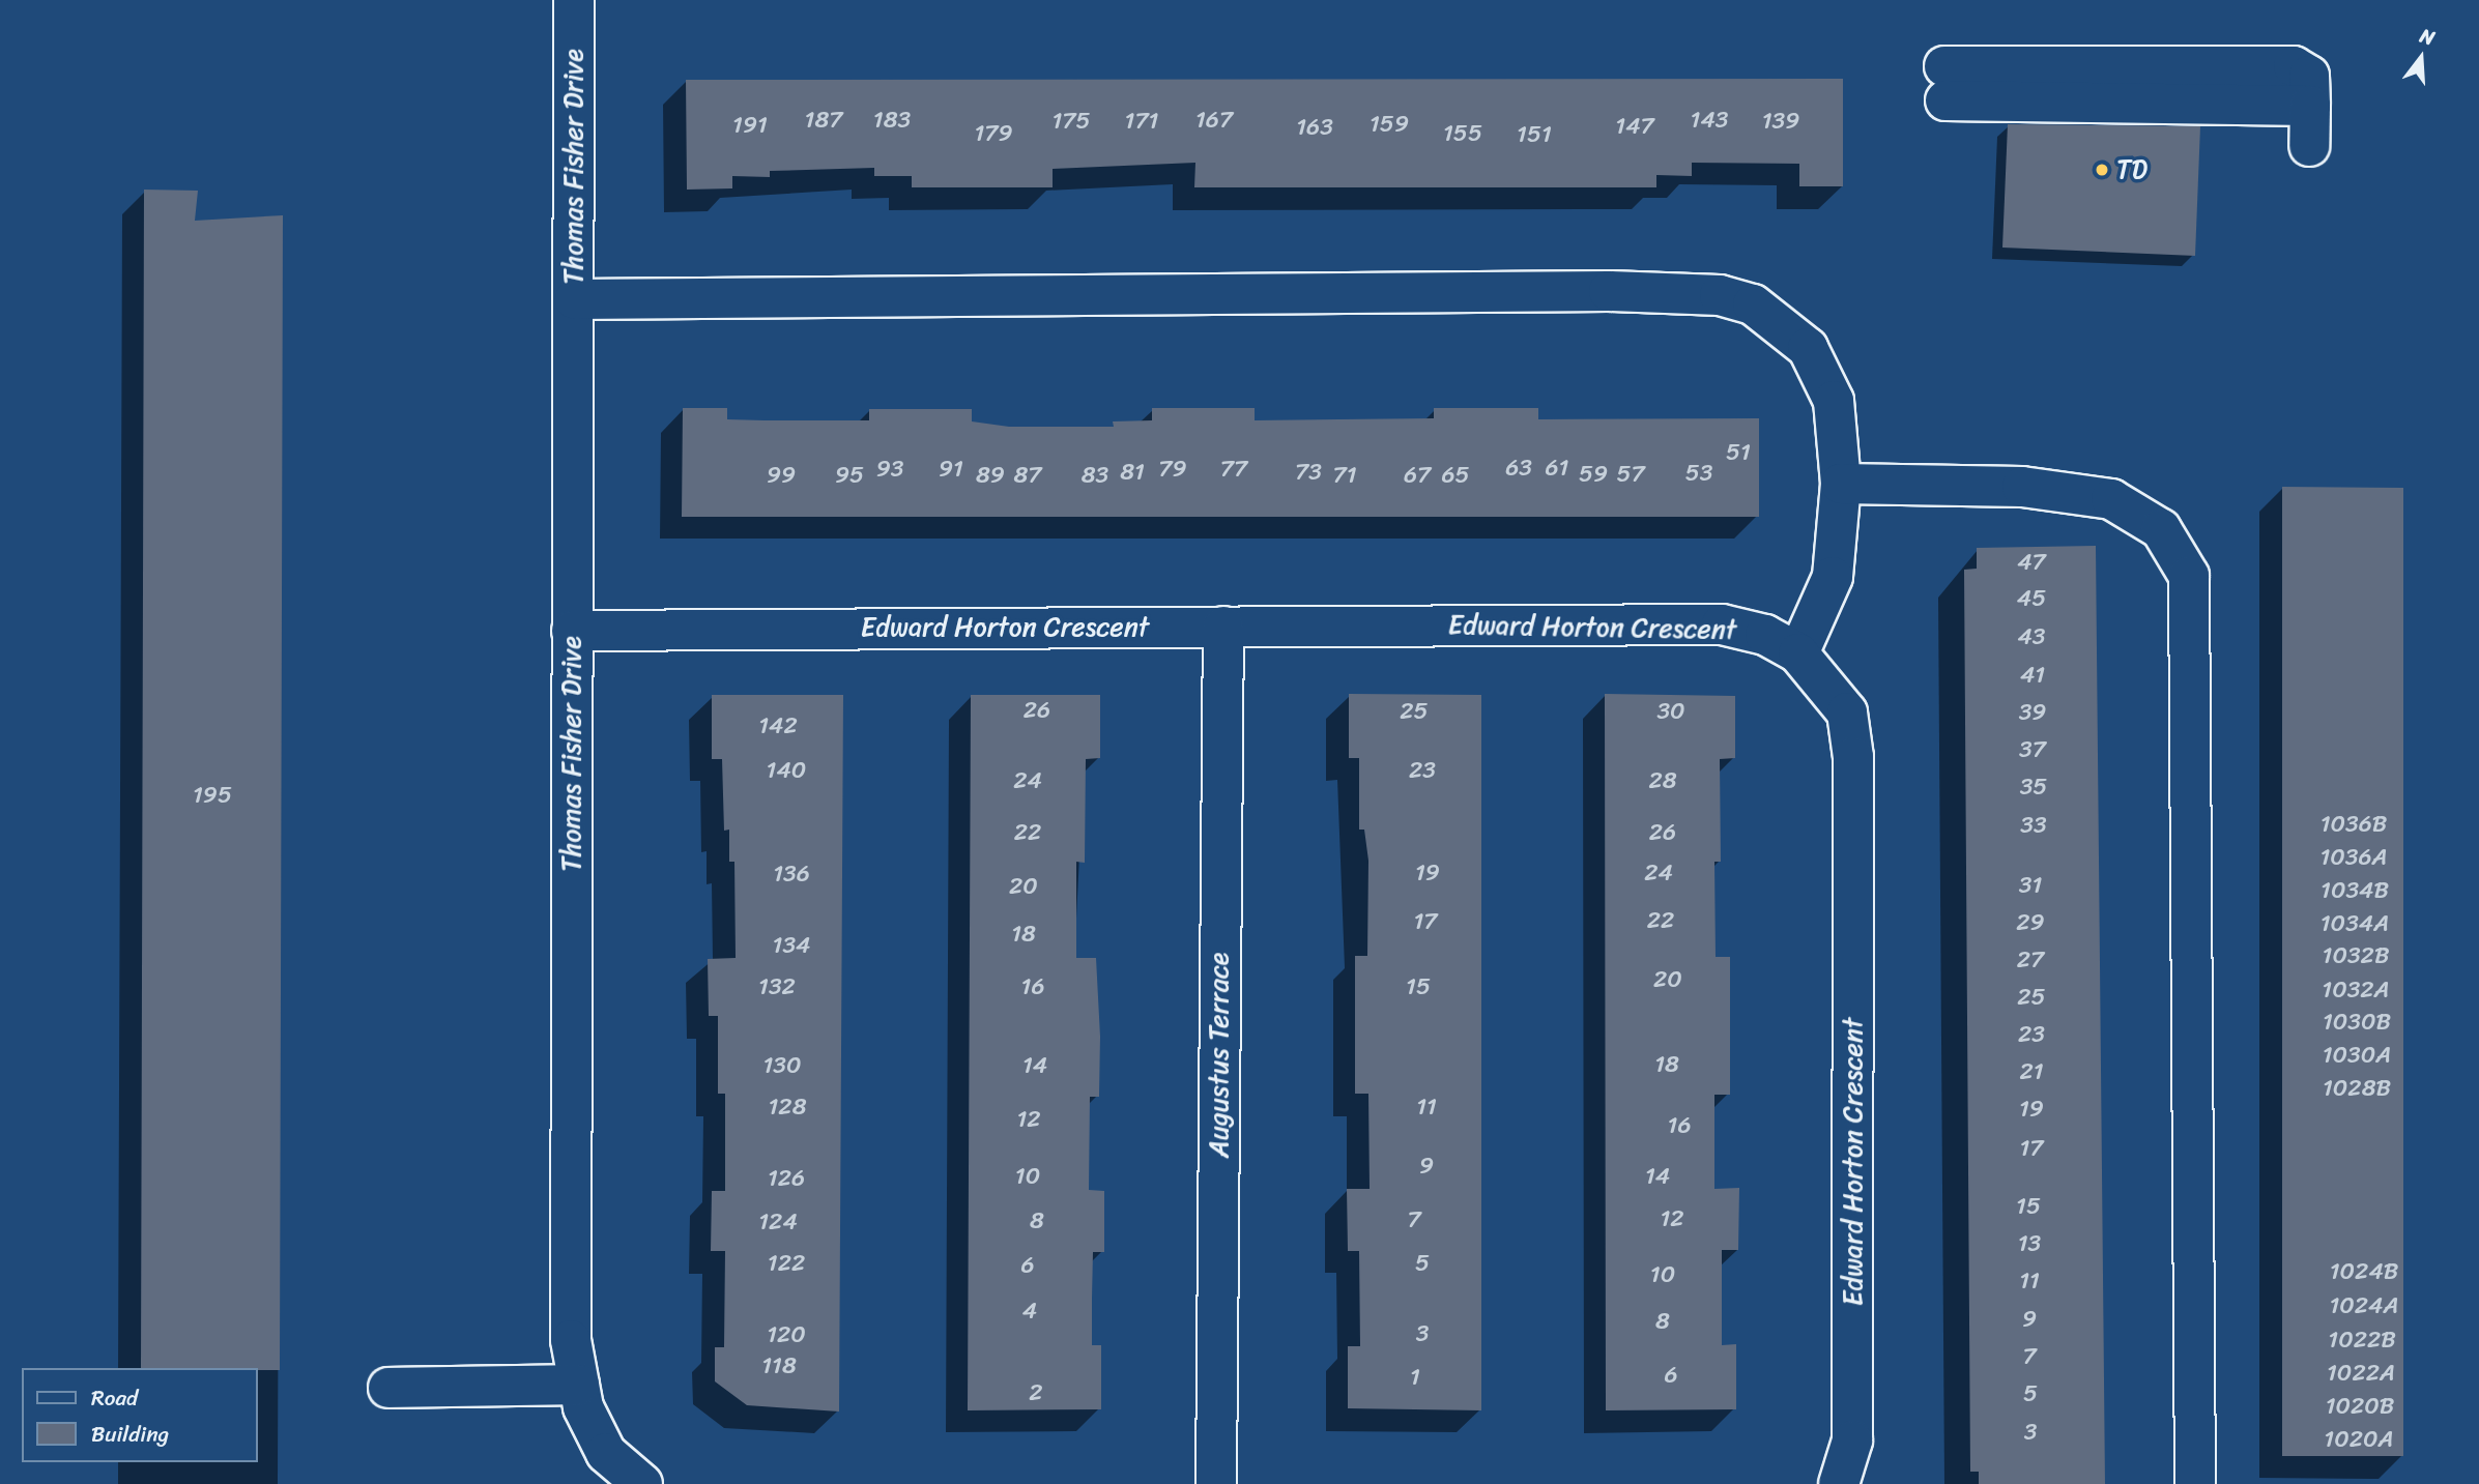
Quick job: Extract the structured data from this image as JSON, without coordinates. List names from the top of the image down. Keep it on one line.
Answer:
{"streets":{"street":["Thomas Fisher Drive","Edward Horton Crescent","Augustus Terrace"]},"crossings":[["Thomas Fisher Drive","Edward Horton Crescent"],["Edward Horton Crescent","Augustus Terrace"]],"places":["TD"],"house_numbers":["187","183","167","143","175","171","139","159","191","147","163","179","155","151","51","63","61","93","91","79","77","81","73","53","59","57","99","95","89","87","83","71","67","65","47","45","43","41","26","25","30","39","142","37","140","23","24","28","35","195","1036B","33","22","26","1036A","19","24","136","31","20","1034B","22","17","29","1034A","18","134","1032B","27","20","132","16","15","1032A","25","1030B","23","1030A","18","130","14","21","1028B","128","11","19","12","16","17","9","10","14","126","15","12","7","8","124","13","122","5","6","1024B","10","11","1024A","4","9","8","3","120","1022B","7","118","1022A","6","1","2","5","1020B","3","1020A"],"legend":["Road","Building"],"north":"top"}
